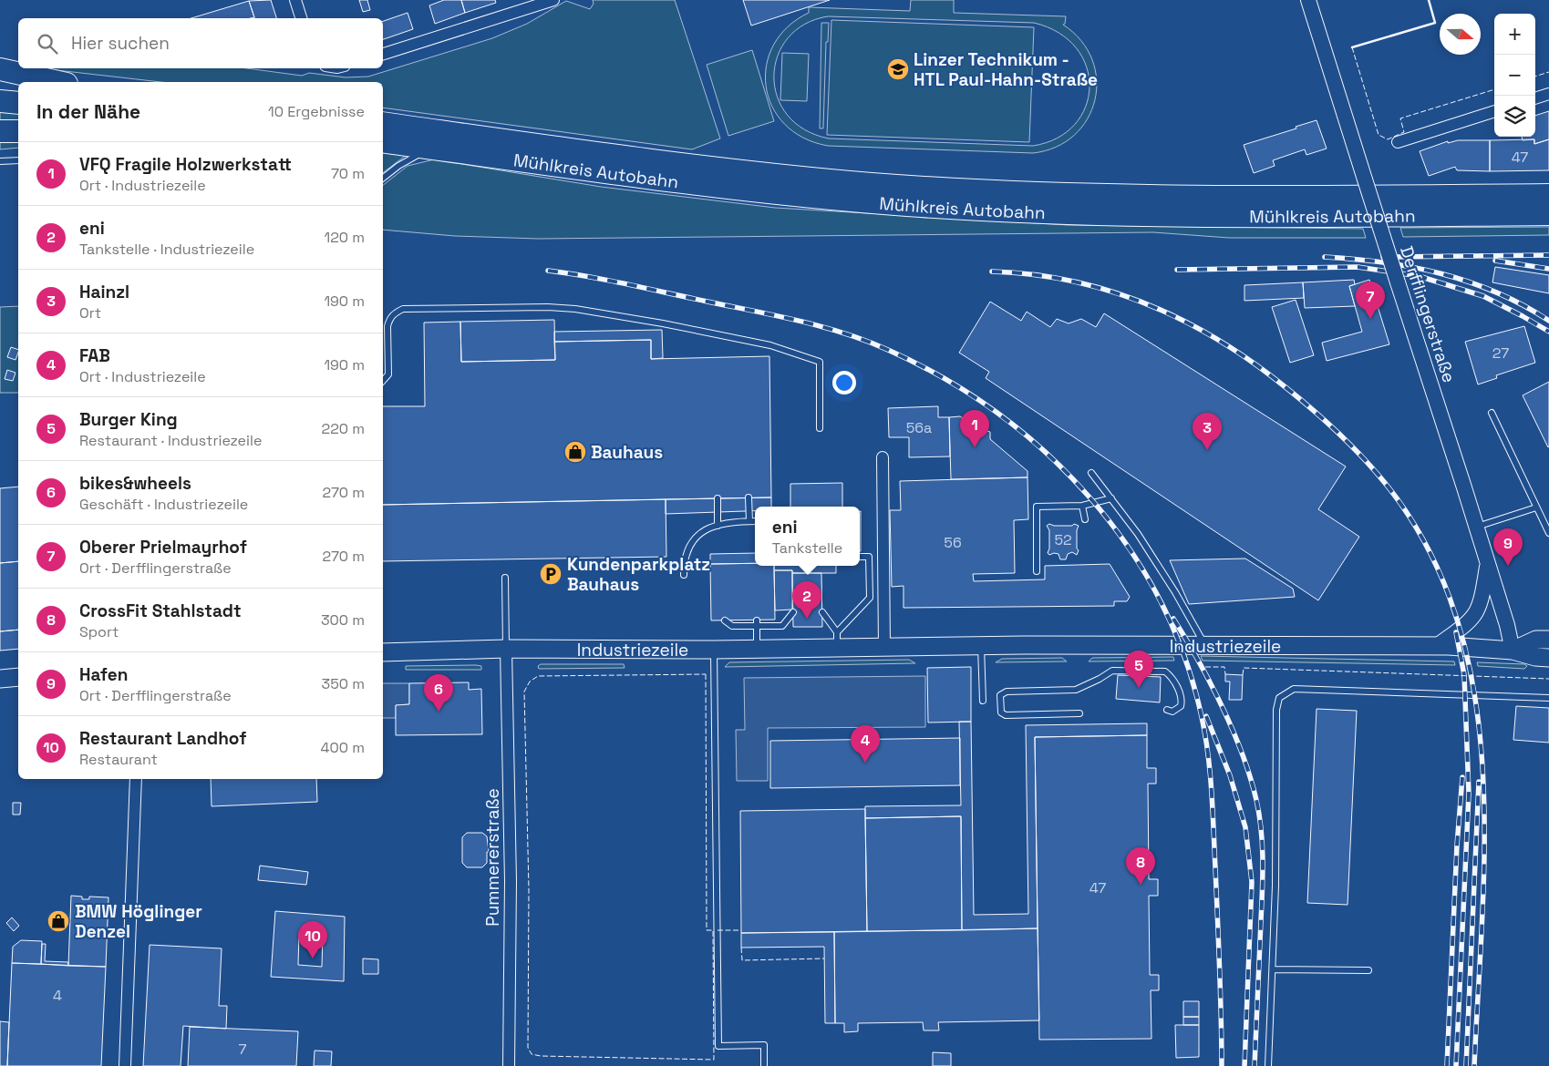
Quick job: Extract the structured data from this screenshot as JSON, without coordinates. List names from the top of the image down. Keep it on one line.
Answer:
{"streets":{"highway":["Mühlkreis Autobahn"],"main road":["Industriezeile"],"street":["Derfflingerstraße","Pummererstraße"]},"crossings":[["Derfflingerstraße","Industriezeile"],["Industriezeile","Pummererstraße"]],"places":{"school or university":["Linzer Technikum - HTL Paul-Hahn-Straße"],"shop":["Bauhaus","BMW Höglinger Denzel"],"parking":["Kundenparkplatz Bauhaus"]},"house_numbers":["47","27","56a","52","56","47","4","7"],"north":"right","page":{"map_buttons":["+","−"],"search":"Hier suchen","heading":["In der Nähe","10 Ergebnisse"],"list":[{"mark":"1","name":"VFQ Fragile Holzwerkstatt","note":"Ort · Industriezeile","value":"70 m"},{"mark":"2","name":"eni","note":"Tankstelle · Industriezeile","value":"120 m"},{"mark":"3","name":"Hainzl","note":"Ort","value":"190 m"},{"mark":"4","name":"FAB","note":"Ort · Industriezeile","value":"190 m"},{"mark":"5","name":"Burger King","note":"Restaurant · Industriezeile","value":"220 m"},{"mark":"6","name":"bikes&wheels","note":"Geschäft · Industriezeile","value":"270 m"},{"mark":"7","name":"Oberer Prielmayrhof","note":"Ort · Derfflingerstraße","value":"270 m"},{"mark":"8","name":"CrossFit Stahlstadt","note":"Sport","value":"300 m"},{"mark":"9","name":"Hafen","note":"Ort · Derfflingerstraße","value":"350 m"},{"mark":"10","name":"Restaurant Landhof","note":"Restaurant","value":"400 m"}],"pins":["7","1","3","9","2","5","6","4","8","10"],"popup":["eni","Tankstelle"]}}
